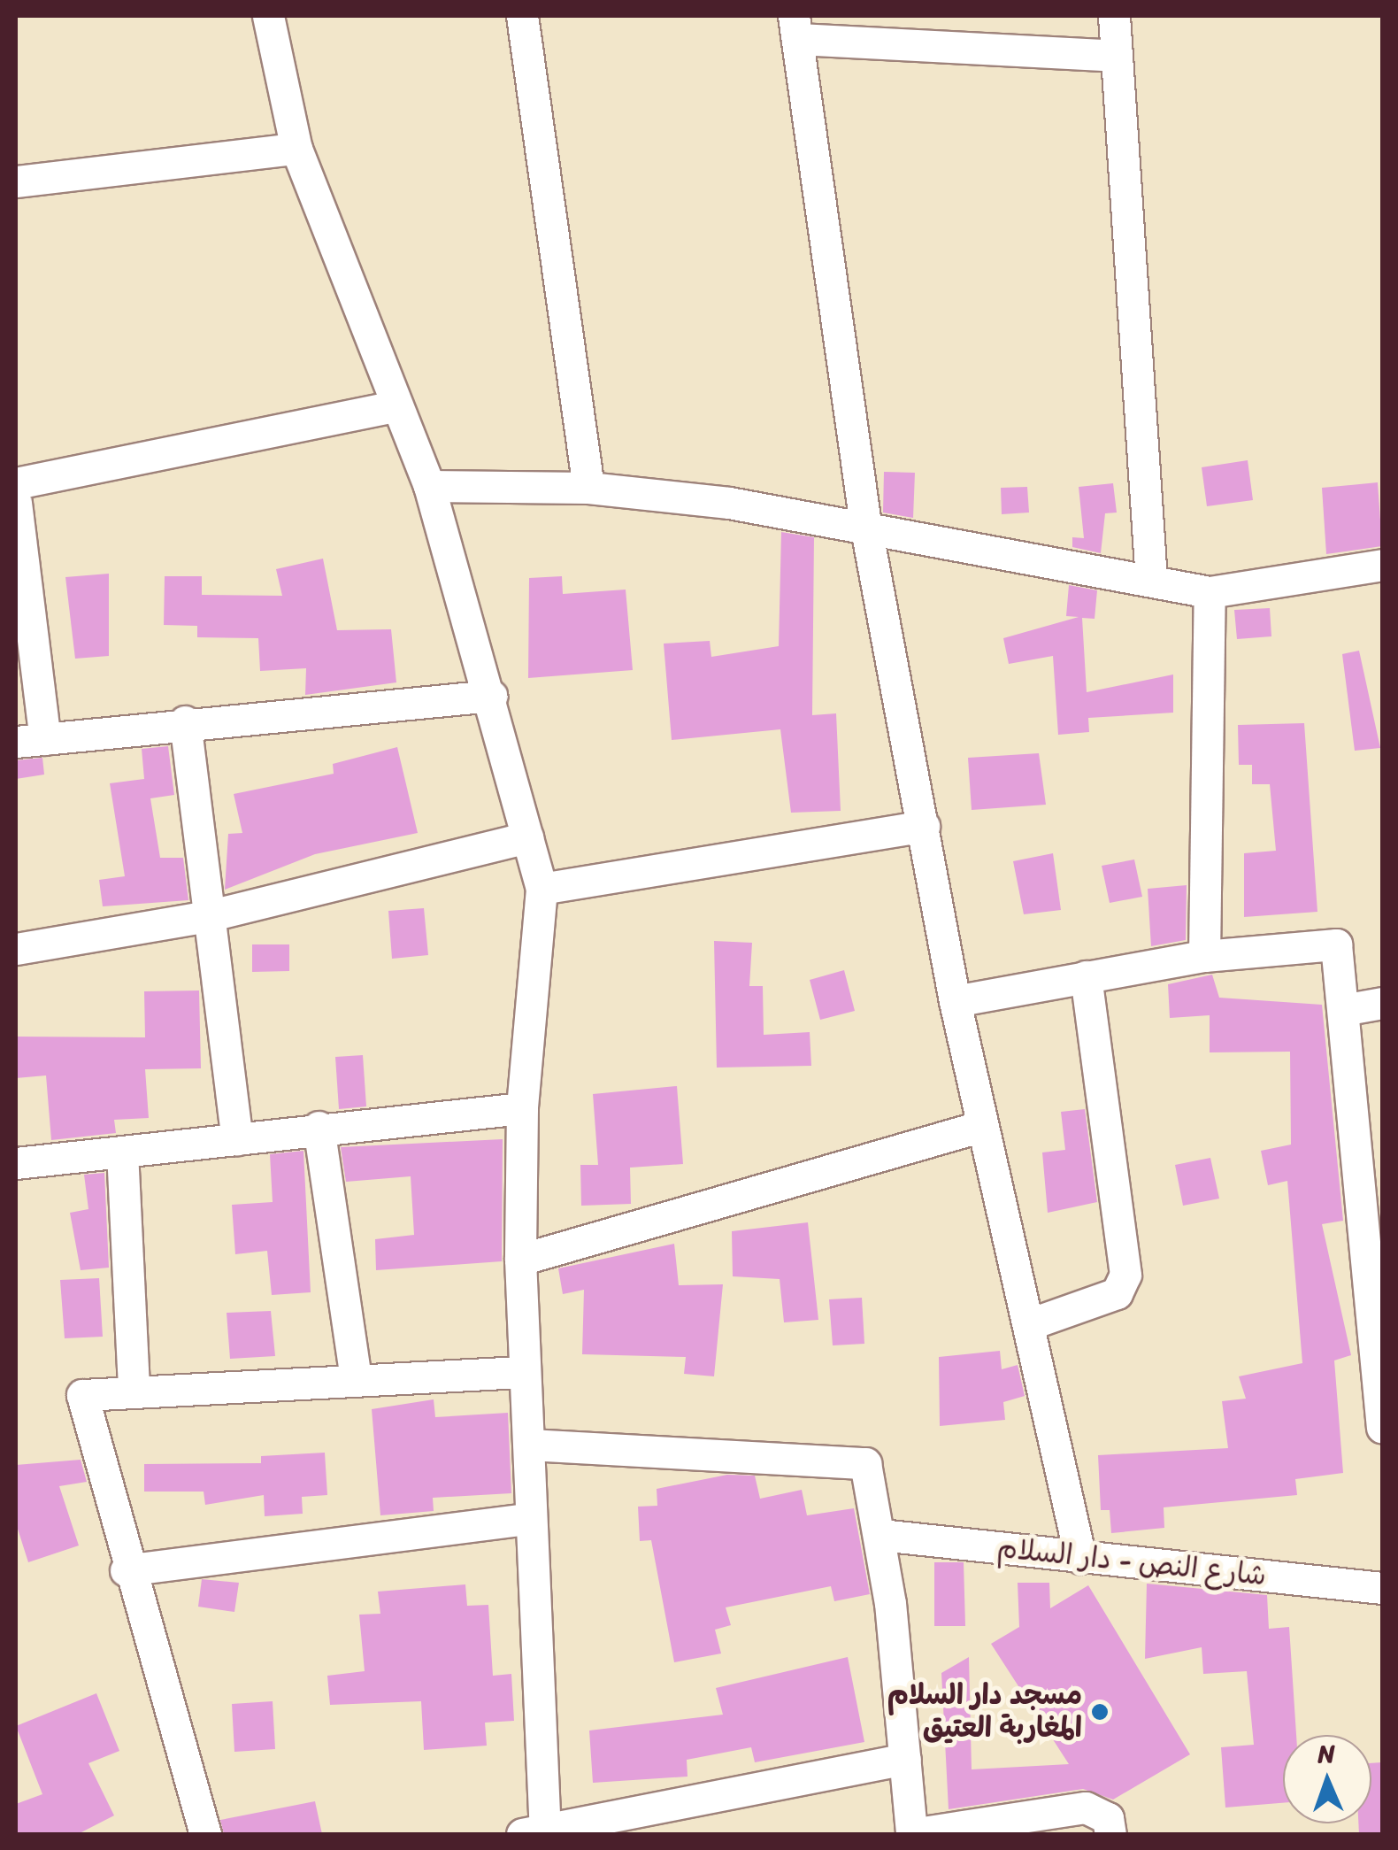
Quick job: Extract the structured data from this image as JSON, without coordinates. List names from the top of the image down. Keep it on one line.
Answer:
{"streets":{"street":["شارع النص - دار السلام"]},"places":["مسجد دار السلام المغاربة العتيق"],"north":"top"}
